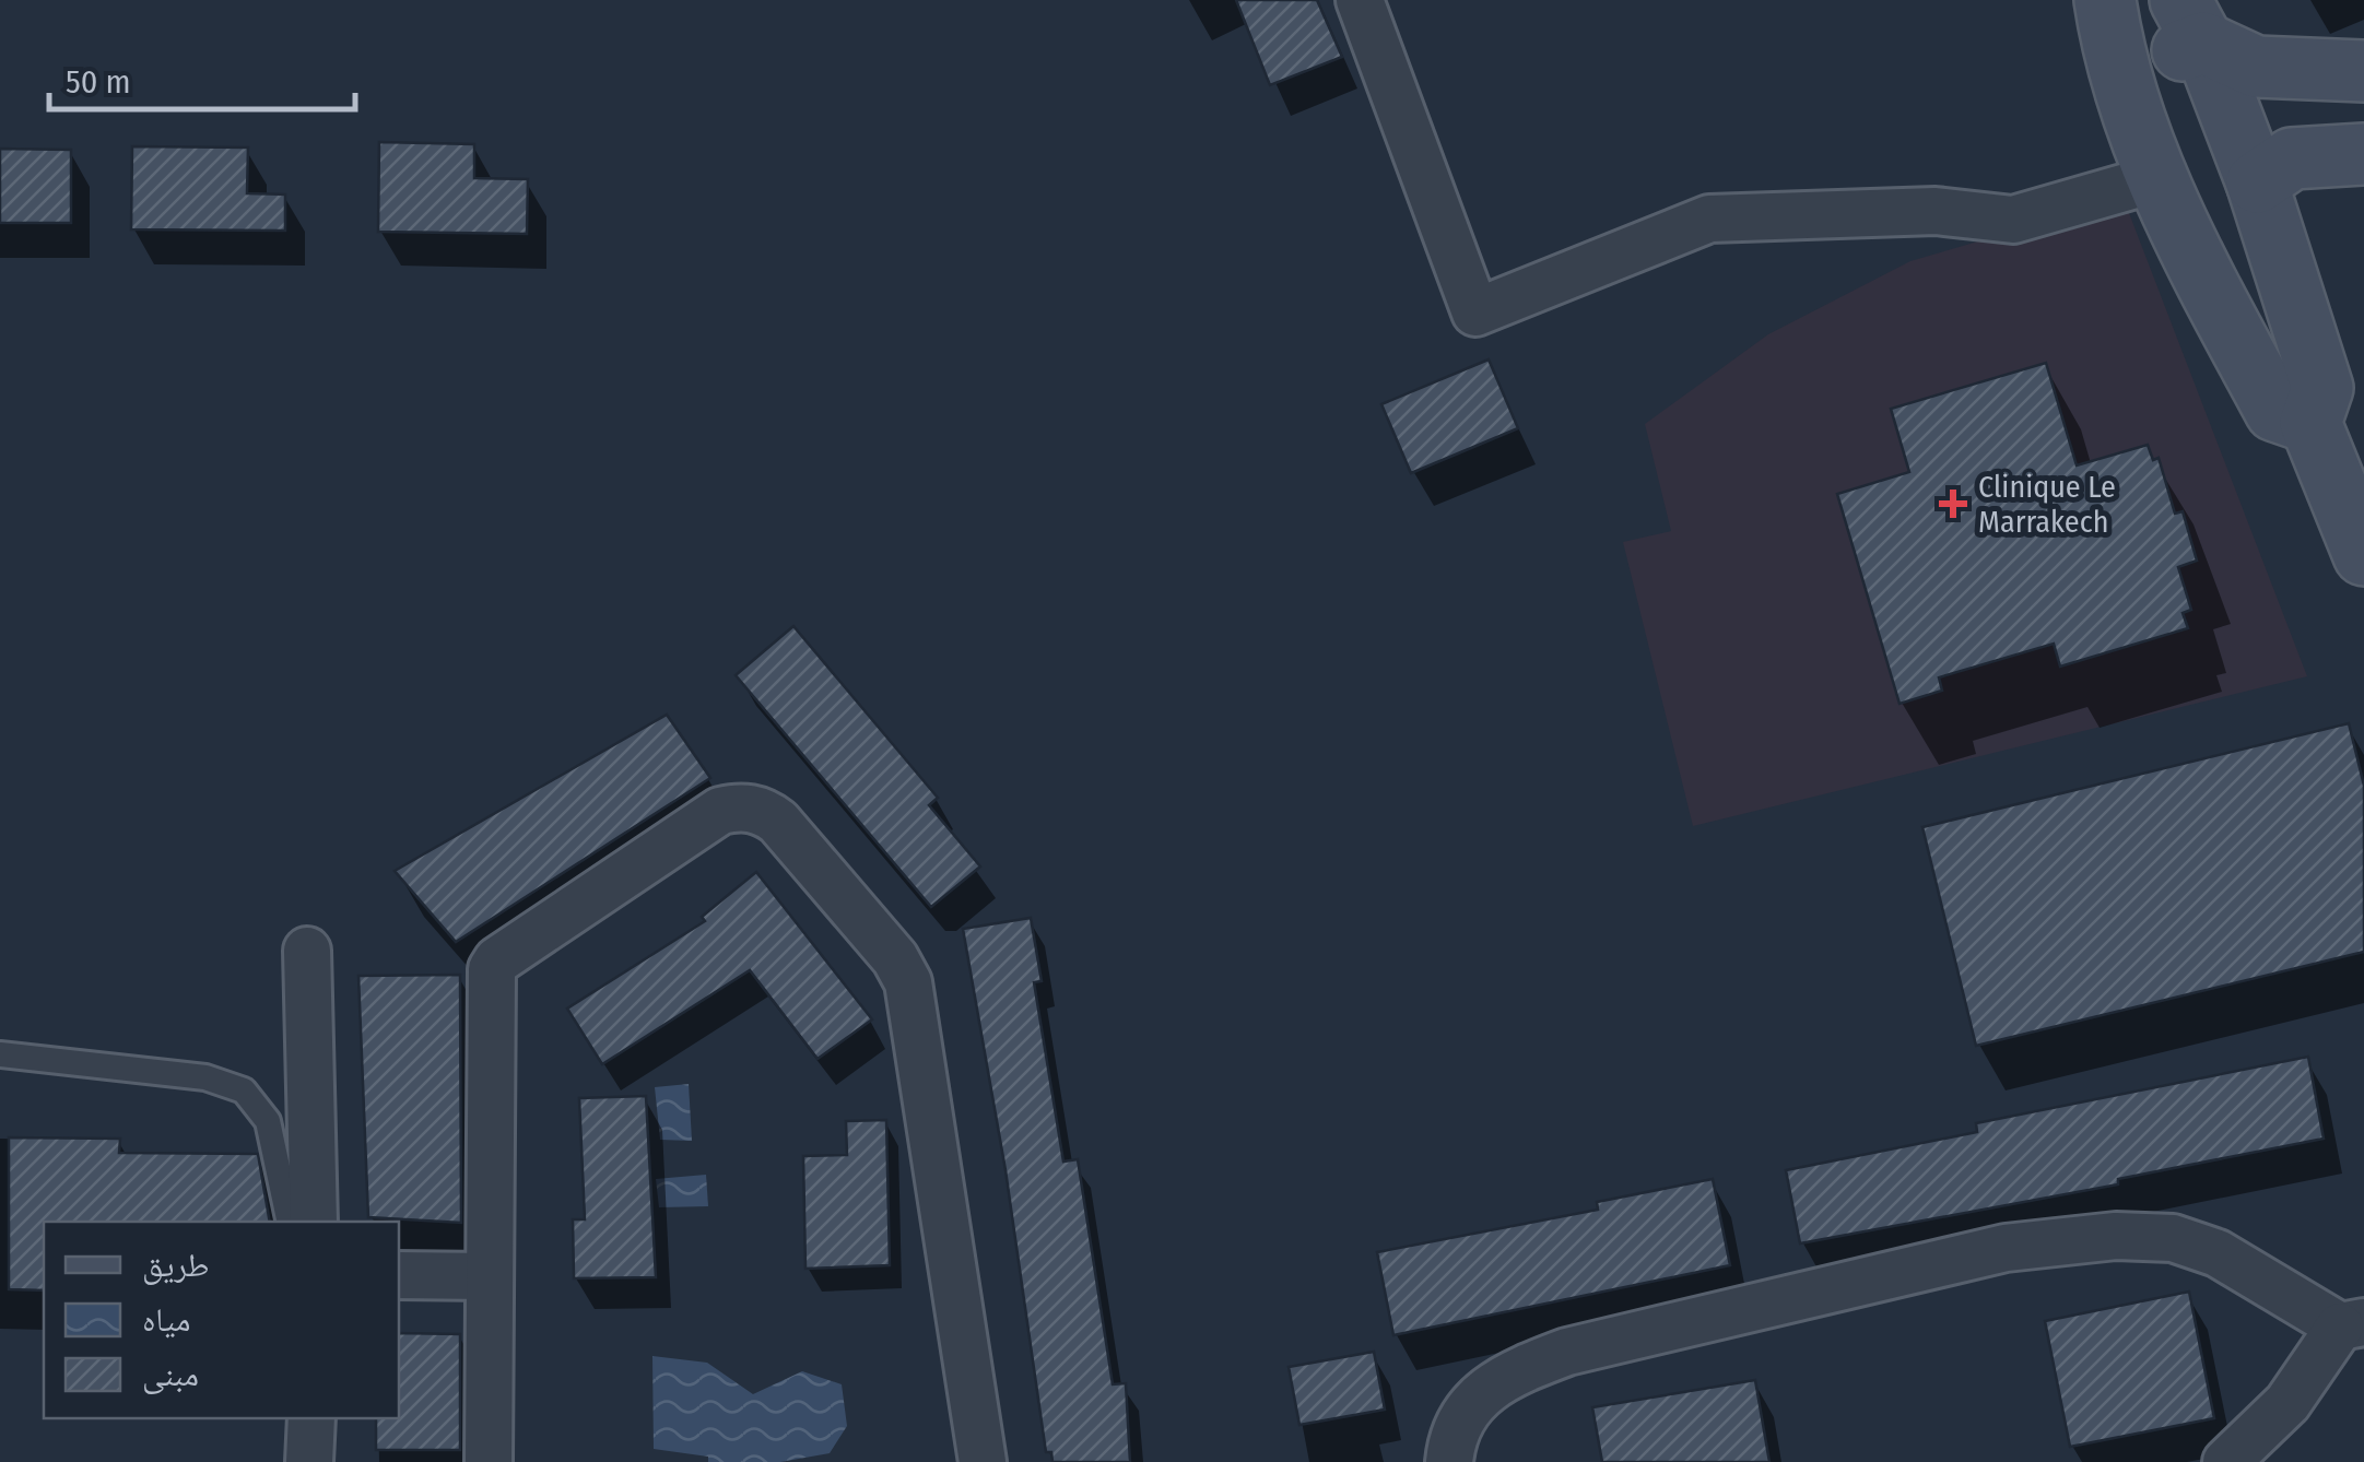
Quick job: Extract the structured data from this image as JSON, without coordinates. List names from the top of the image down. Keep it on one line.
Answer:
{"places":{"health":["Clinique Le Marrakech"]},"legend":["طريق","مياه","مبنى"],"scale_bar":"50 m"}
